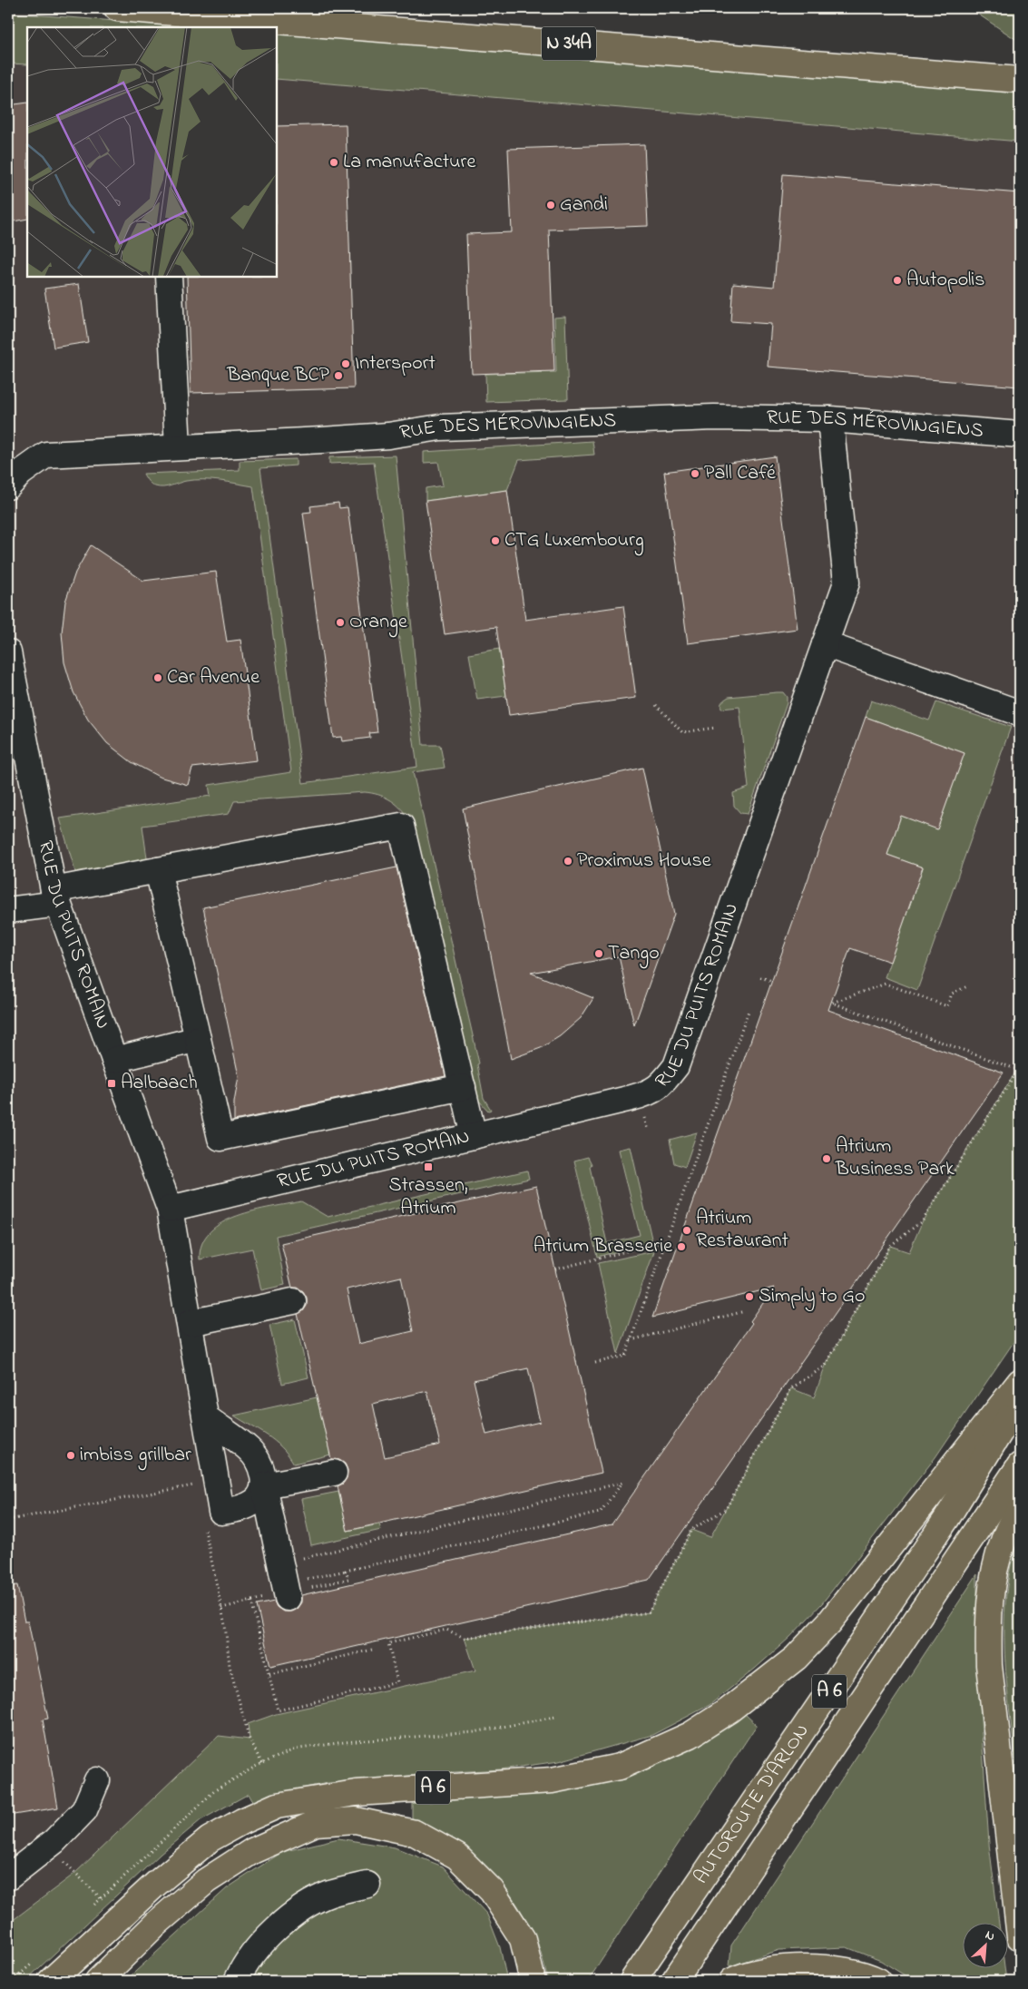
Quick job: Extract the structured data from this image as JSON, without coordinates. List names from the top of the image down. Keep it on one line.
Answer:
{"streets":{"main road":["N 34A","A 6","AUTOROUTE D'ARLON"],"street":["RUE DES MÉROVINGIENS","RUE DU PUITS ROMAIN"]},"crossings":[["RUE DES MÉROVINGIENS","RUE DU PUITS ROMAIN"]],"places":{"other":["La manufacture","Gandi","Autopolis","Intersport","Banque BCP","Pall Café","CTG Luxembourg","Orange","Car Avenue","Proximus House","Tango","Atrium Business Park","Atrium Restaurant","Atrium Brasserie","Simply to Go","imbiss grillbar"],"transit":["Aalbaach","Strassen, Atrium"]},"north":"top right"}
